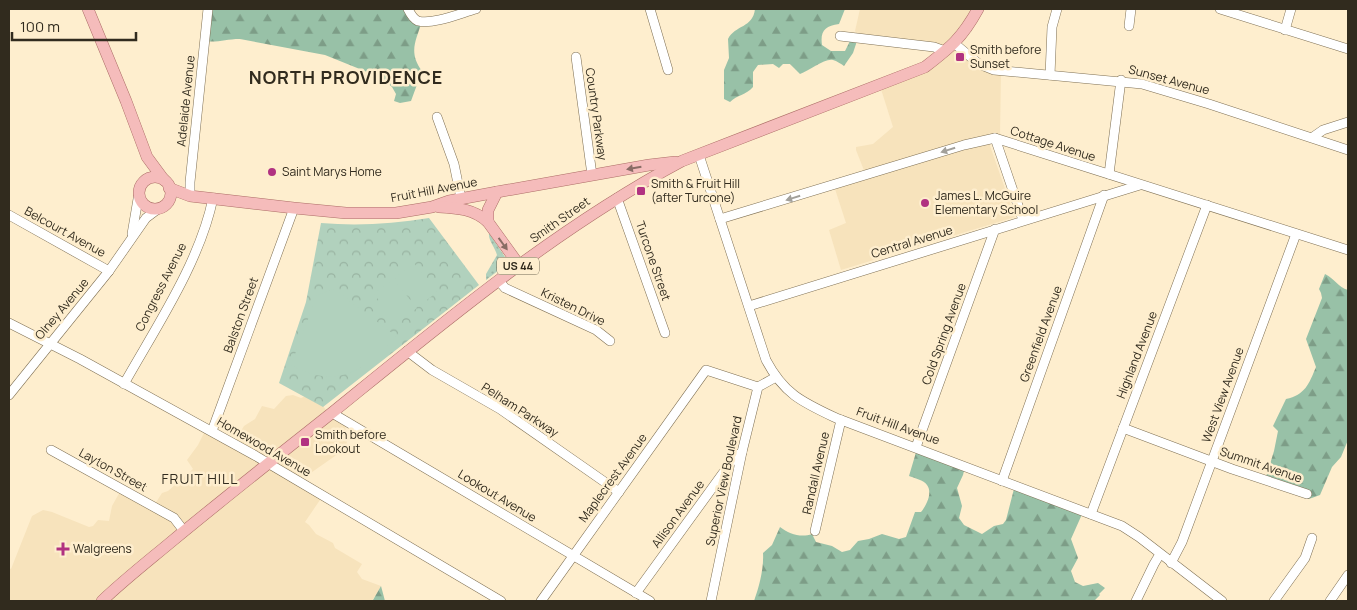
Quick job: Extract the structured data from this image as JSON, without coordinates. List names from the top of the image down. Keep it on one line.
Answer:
{"streets":{"main road":["Fruit Hill Avenue","Smith Street","US 44"],"street":["Sunset Avenue","Adelaide Avenue","Country Parkway","Cottage Avenue","Belcourt Avenue","Central Avenue","Turcone Street","Congress Avenue","Kristen Drive","Olney Avenue","Balston Street","Cold Spring Avenue","Greenfield Avenue","Highland Avenue","West View Avenue","Pelham Parkway","Homewood Avenue","Summit Avenue","Layton Street","Randall Avenue","Maplecrest Avenue","Superior View Boulevard","Lookout Avenue","Allison Avenue"]},"crossings":[["Sunset Avenue","Smith Street"],["Adelaide Avenue","Fruit Hill Avenue"],["Country Parkway","Fruit Hill Avenue"],["Cottage Avenue","Fruit Hill Avenue"],["Cottage Avenue","Central Avenue"],["Cottage Avenue","Highland Avenue"],["Cottage Avenue","West View Avenue"],["Fruit Hill Avenue","Smith Street"],["Fruit Hill Avenue","Central Avenue"],["Fruit Hill Avenue","Congress Avenue"],["Fruit Hill Avenue","Olney Avenue"],["Fruit Hill Avenue","Balston Street"],["Fruit Hill Avenue","Cold Spring Avenue"],["Fruit Hill Avenue","Greenfield Avenue"],["Fruit Hill Avenue","Highland Avenue"],["Fruit Hill Avenue","West View Avenue"],["Fruit Hill Avenue","Randall Avenue"],["Smith Street","Turcone Street"],["Smith Street","Kristen Drive"],["Smith Street","Pelham Parkway"],["Smith Street","Homewood Avenue"],["Smith Street","Layton Street"],["Smith Street","Lookout Avenue"],["Belcourt Avenue","Olney Avenue"],["Central Avenue","Cold Spring Avenue"],["Central Avenue","Greenfield Avenue"],["Congress Avenue","Homewood Avenue"],["Olney Avenue","Homewood Avenue"],["Balston Street","Homewood Avenue"],["Highland Avenue","Summit Avenue"],["West View Avenue","Summit Avenue"],["Pelham Parkway","Maplecrest Avenue"],["Maplecrest Avenue","Superior View Boulevard"],["Maplecrest Avenue","Lookout Avenue"],["Superior View Boulevard","Allison Avenue"],["Lookout Avenue","Allison Avenue"]],"one_way":["Cottage Avenue"],"districts":["NORTH PROVIDENCE","FRUIT HILL"],"places":{"transit":["Smith before Sunset","Smith & Fruit Hill (after Turcone)","Smith before Lookout"],"other":["Saint Marys Home","James L. McGuire Elementary School"],"health":["Walgreens"]},"scale_bar":"100 m"}
